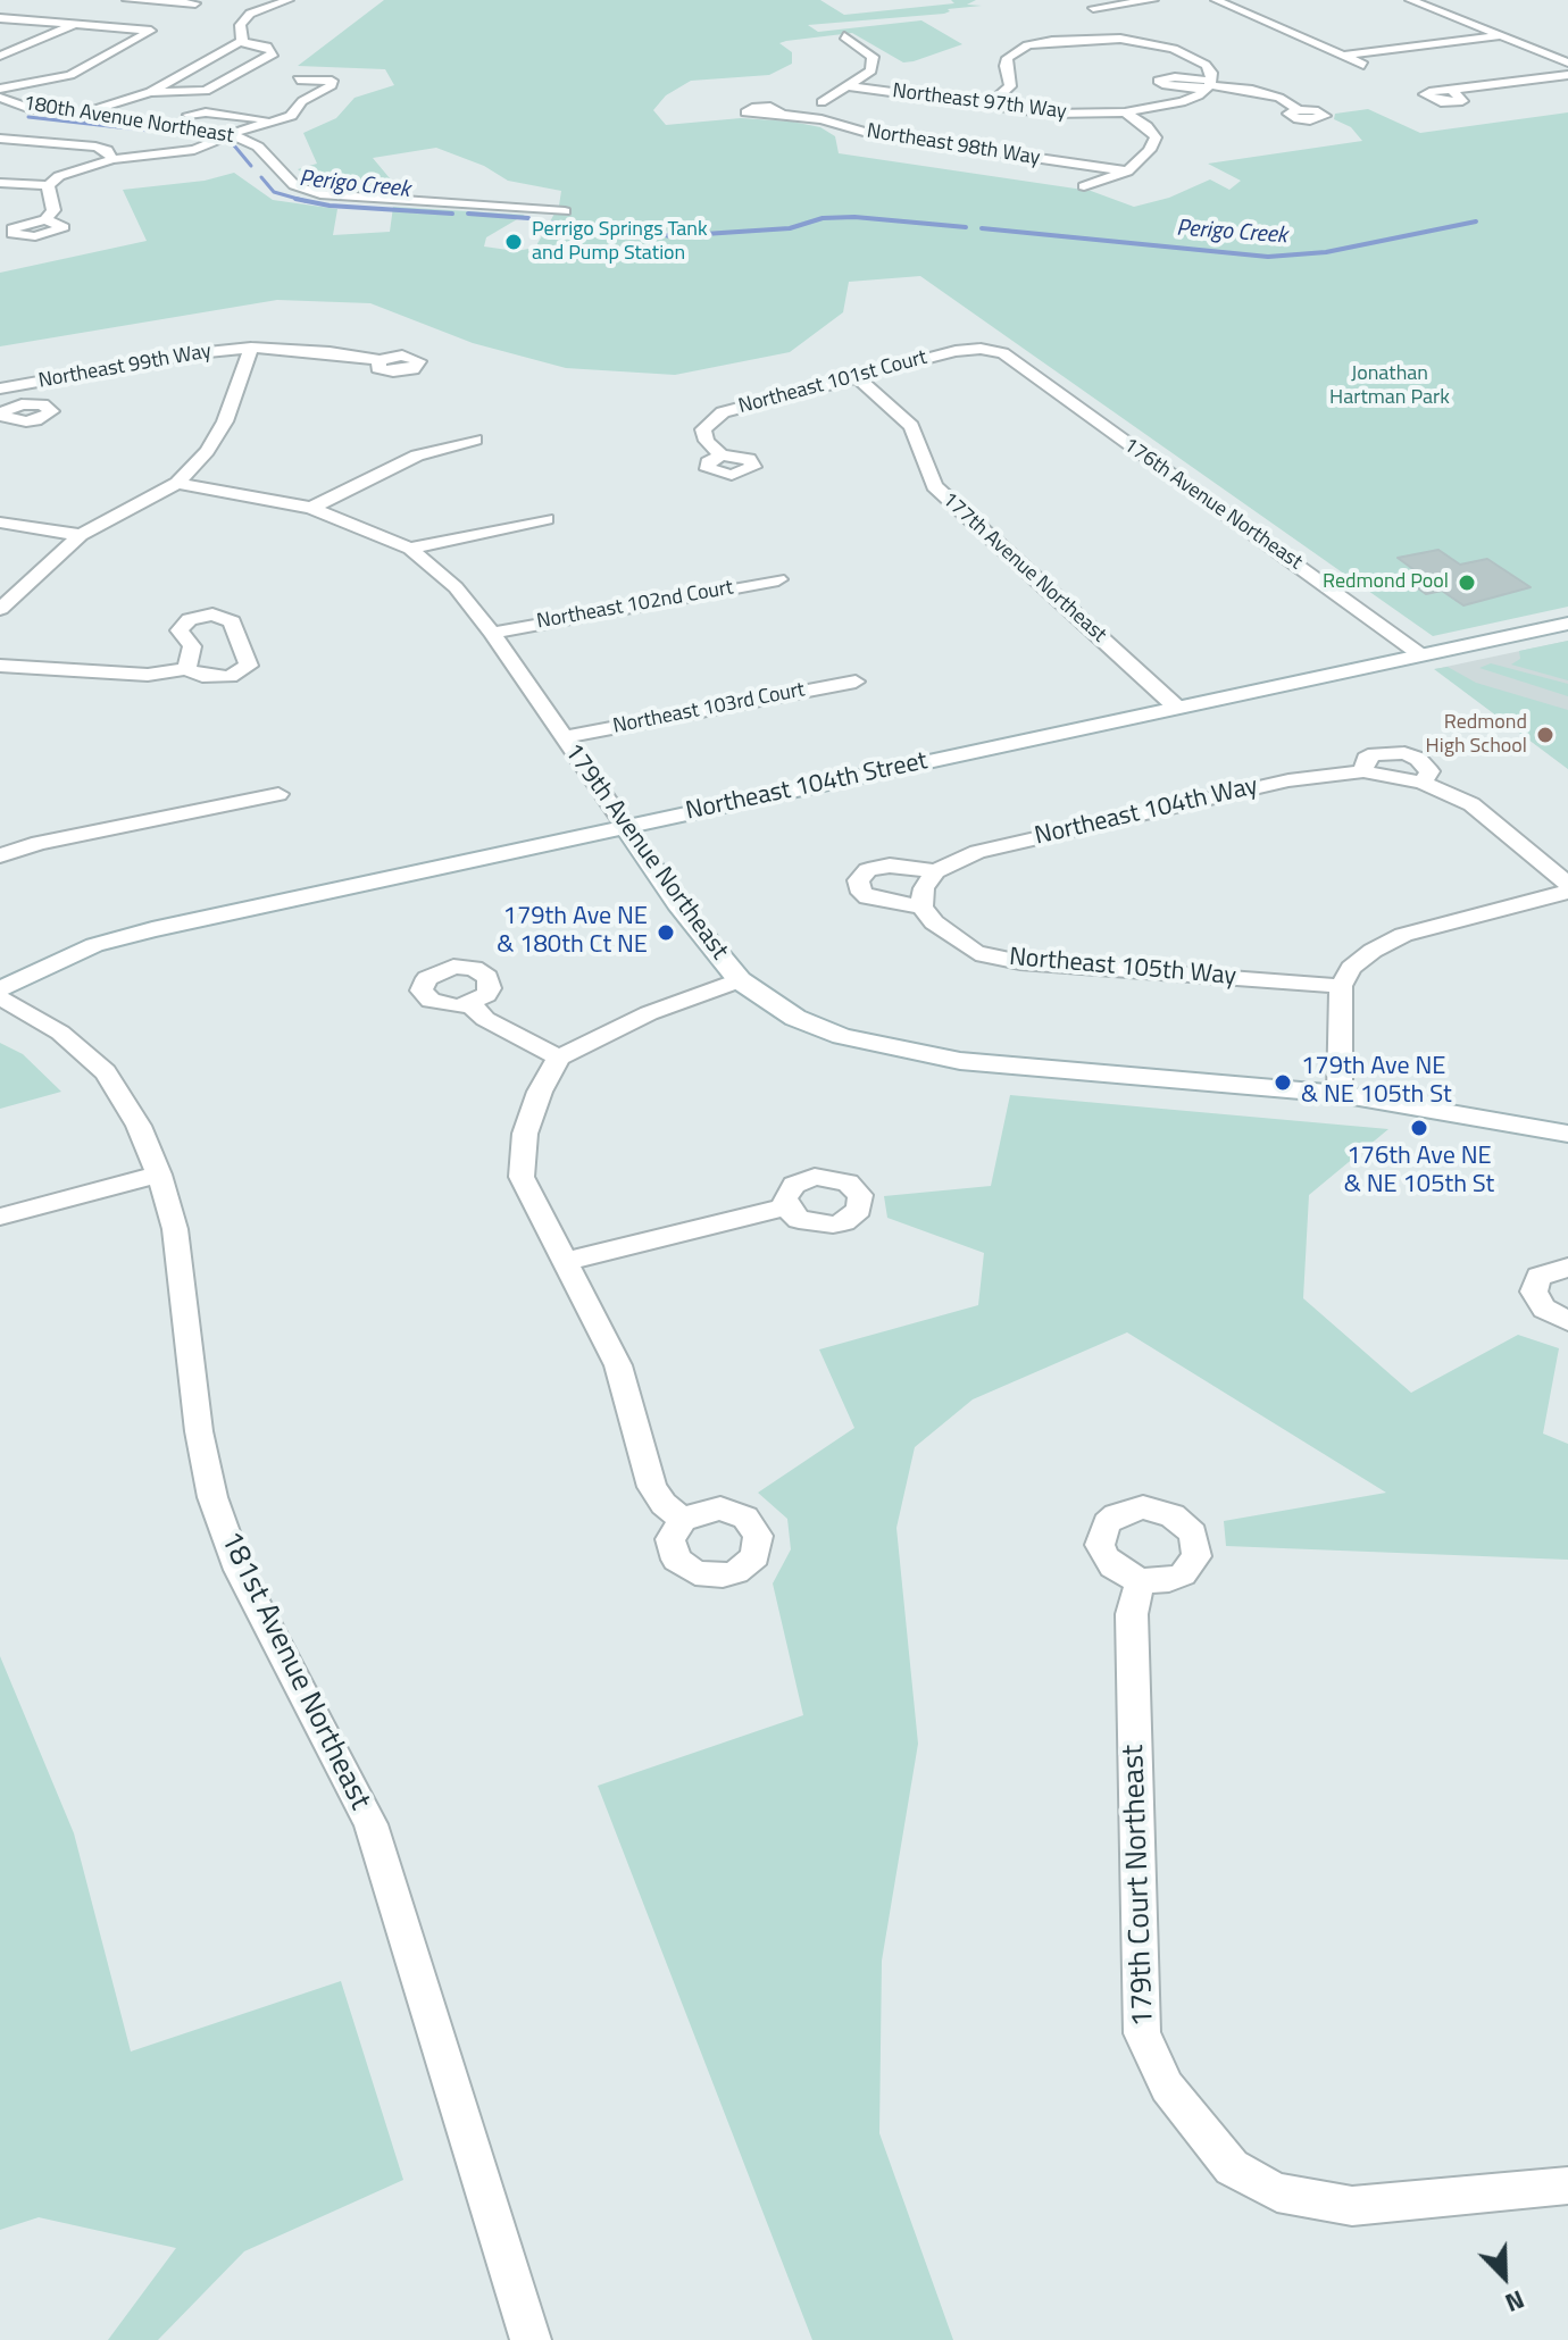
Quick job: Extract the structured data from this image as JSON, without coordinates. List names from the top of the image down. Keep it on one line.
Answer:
{"streets":{"street":["Northeast 97th Way","180th Avenue Northeast","Northeast 98th Way","Northeast 99th Way","Northeast 101st Court","176th Avenue Northeast","177th Avenue Northeast","Northeast 102nd Court","Northeast 103rd Court","Northeast 104th Street","Northeast 104th Way","179th Avenue Northeast","Northeast 105th Way","181st Avenue Northeast","179th Court Northeast"]},"crossings":[["Northeast 101st Court","176th Avenue Northeast"],["Northeast 101st Court","177th Avenue Northeast"],["176th Avenue Northeast","Northeast 104th Street"],["177th Avenue Northeast","Northeast 104th Street"],["Northeast 102nd Court","179th Avenue Northeast"],["Northeast 103rd Court","179th Avenue Northeast"],["Northeast 104th Street","179th Avenue Northeast"],["Northeast 104th Street","181st Avenue Northeast"],["Northeast 104th Way","Northeast 105th Way"]],"water":["Perigo Creek"],"parks":["Jonathan Hartman Park"],"places":["Perrigo Springs Tank and Pump Station","Redmond Pool","Redmond High School","179th Ave NE & 180th Ct NE","179th Ave NE & NE 105th St","176th Ave NE & NE 105th St"],"north":"bottom right"}
